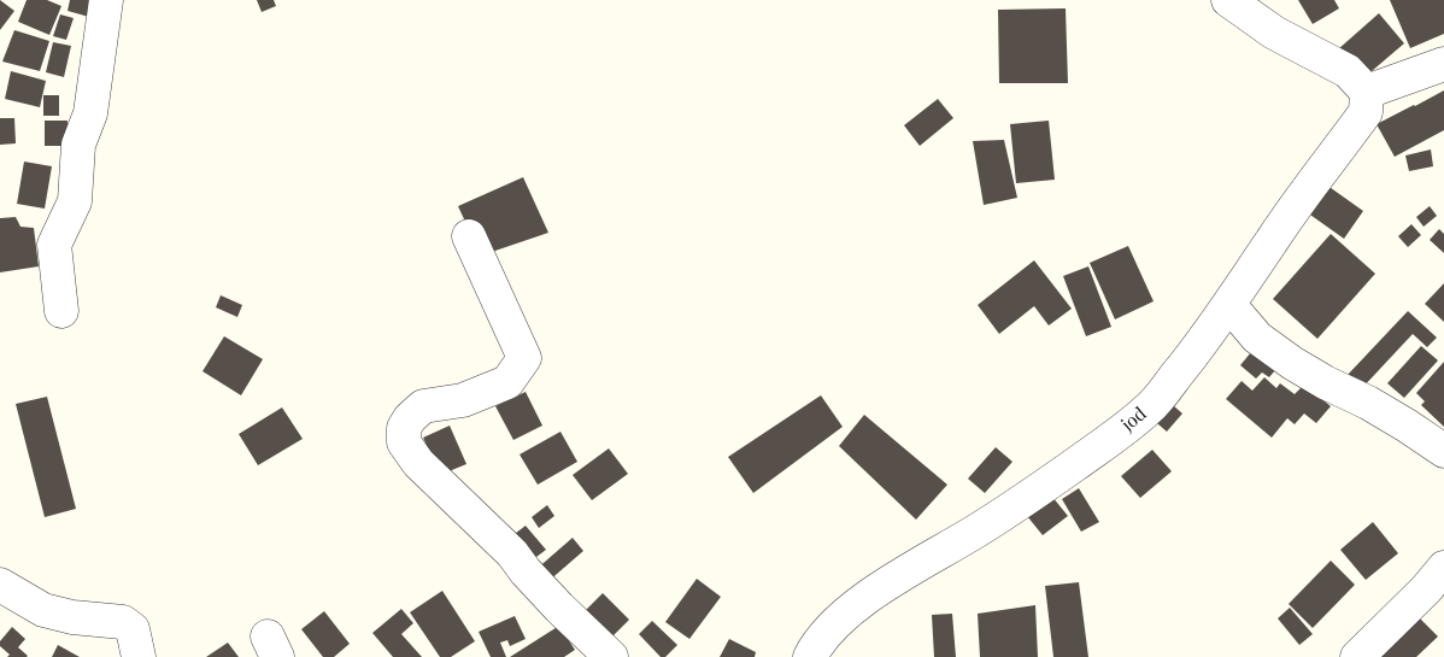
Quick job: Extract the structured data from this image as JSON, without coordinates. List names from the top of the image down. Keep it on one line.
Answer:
{"streets":{"street":["jod"]}}
